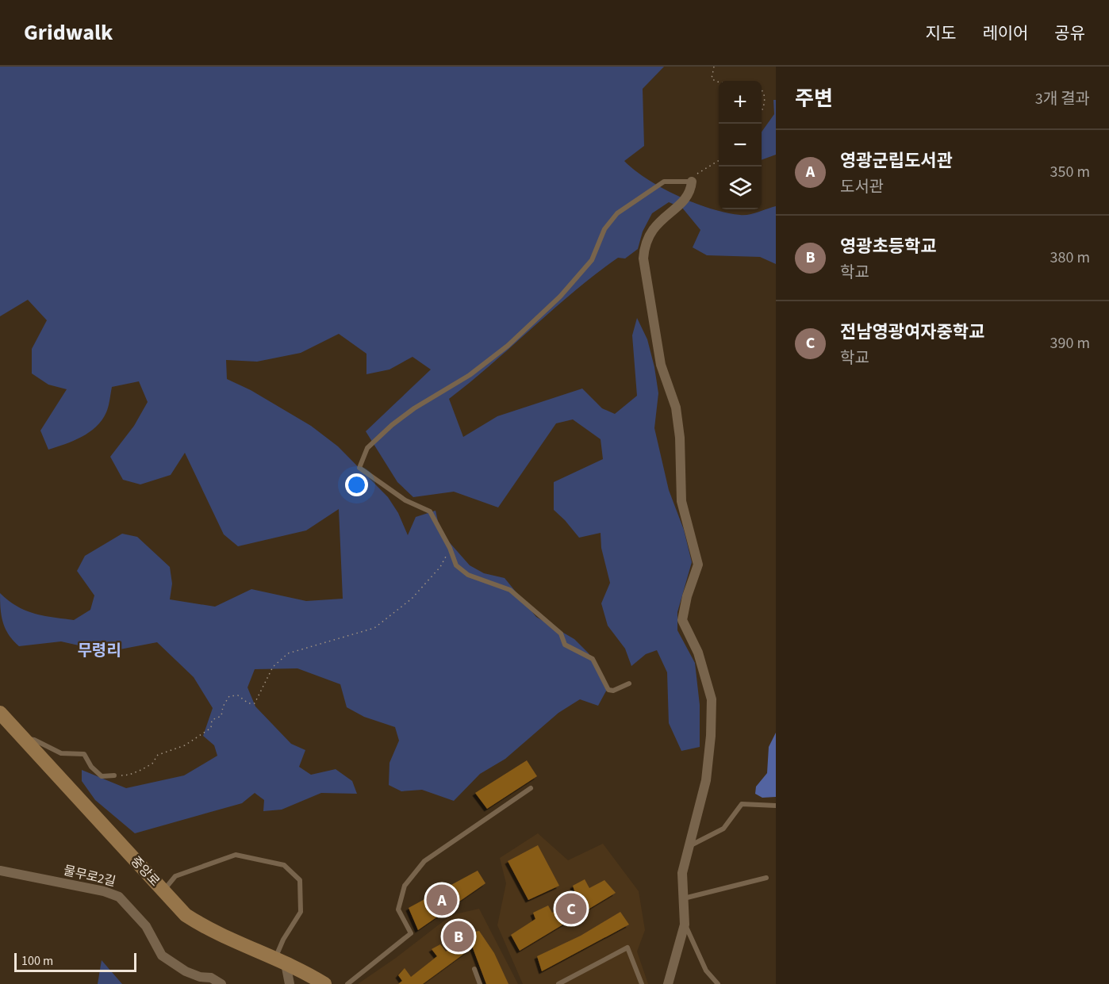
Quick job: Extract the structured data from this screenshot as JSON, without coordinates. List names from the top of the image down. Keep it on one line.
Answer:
{"streets":{"street":["중앙로","물무로2길"]},"districts":["무령리"],"scale_bar":"100 m","page":{"header":"Gridwalk","nav":["지도","레이어","공유"],"heading":["주변","3개 결과"],"map_buttons":["+","−"],"list":[{"mark":"A","name":"영광군립도서관","note":"도서관","value":"350 m"},{"mark":"B","name":"영광초등학교","note":"학교","value":"380 m"},{"mark":"C","name":"전남영광여자중학교","note":"학교","value":"390 m"}],"pins":["A","C","B"],"scale":"100 m"}}
